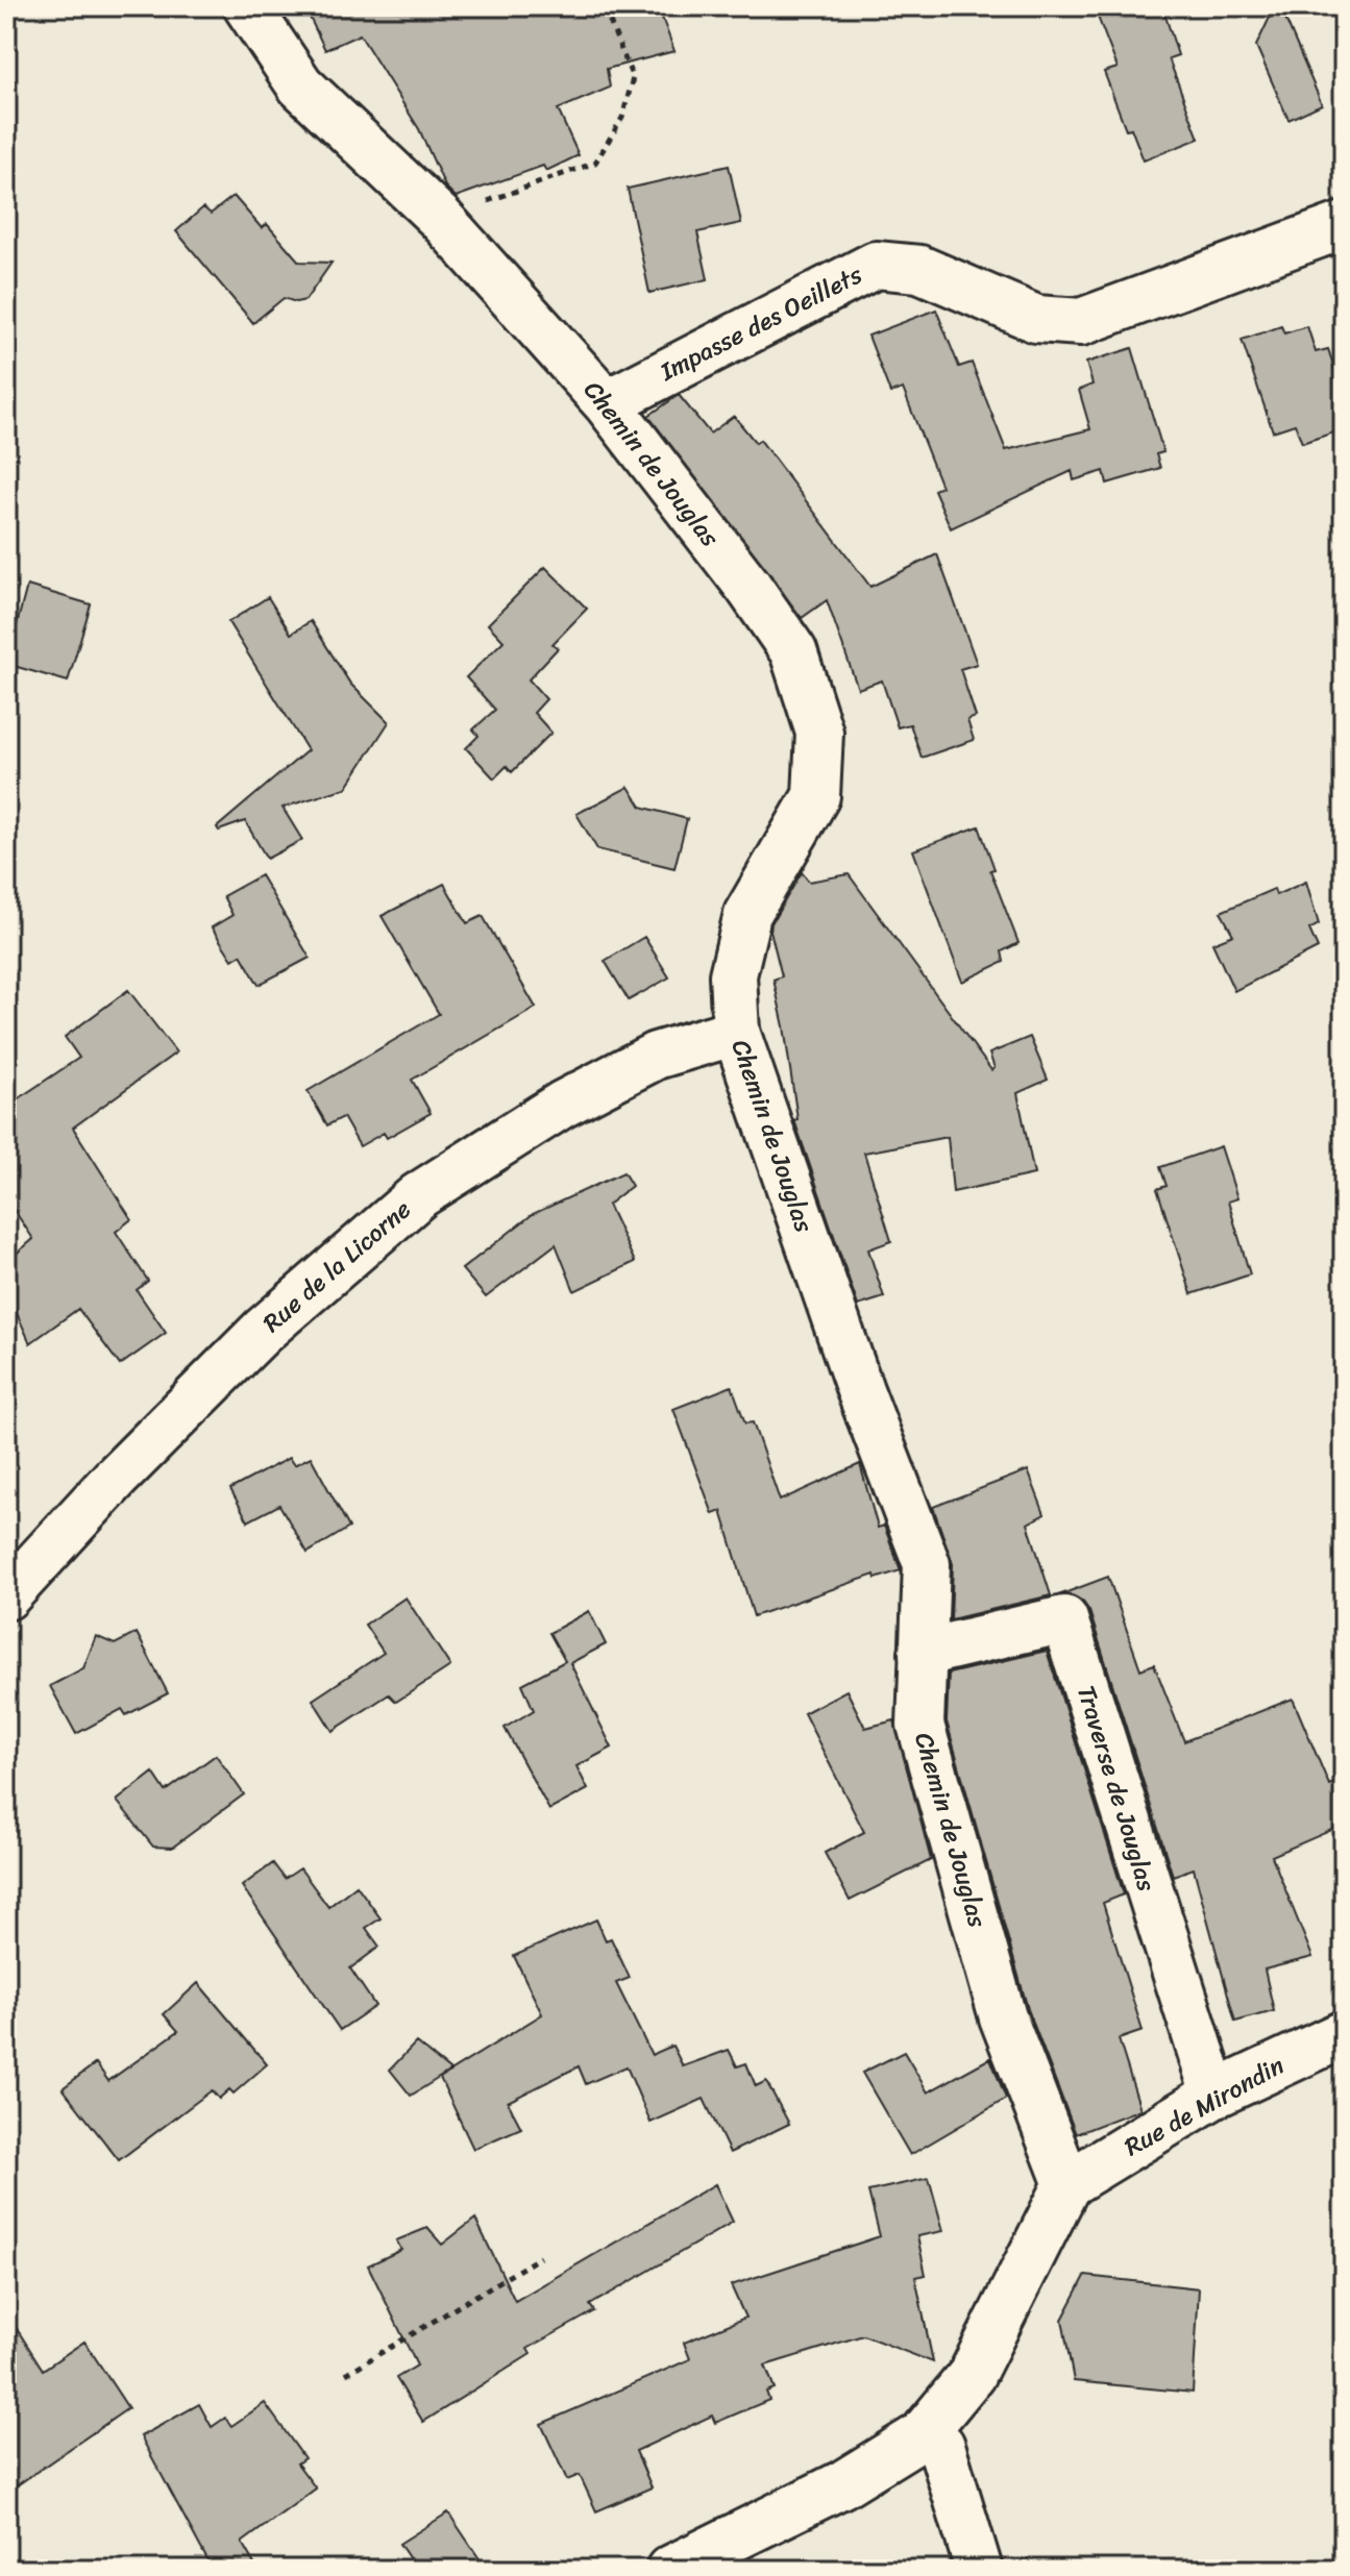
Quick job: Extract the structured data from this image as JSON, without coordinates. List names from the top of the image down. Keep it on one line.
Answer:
{"streets":{"street":["Impasse des Oeillets","Chemin de Jouglas","Rue de la Licorne","Traverse de Jouglas","Rue de Mirondin"]},"crossings":[["Impasse des Oeillets","Chemin de Jouglas"],["Chemin de Jouglas","Rue de la Licorne"],["Chemin de Jouglas","Traverse de Jouglas"],["Chemin de Jouglas","Rue de Mirondin"],["Traverse de Jouglas","Rue de Mirondin"]]}
